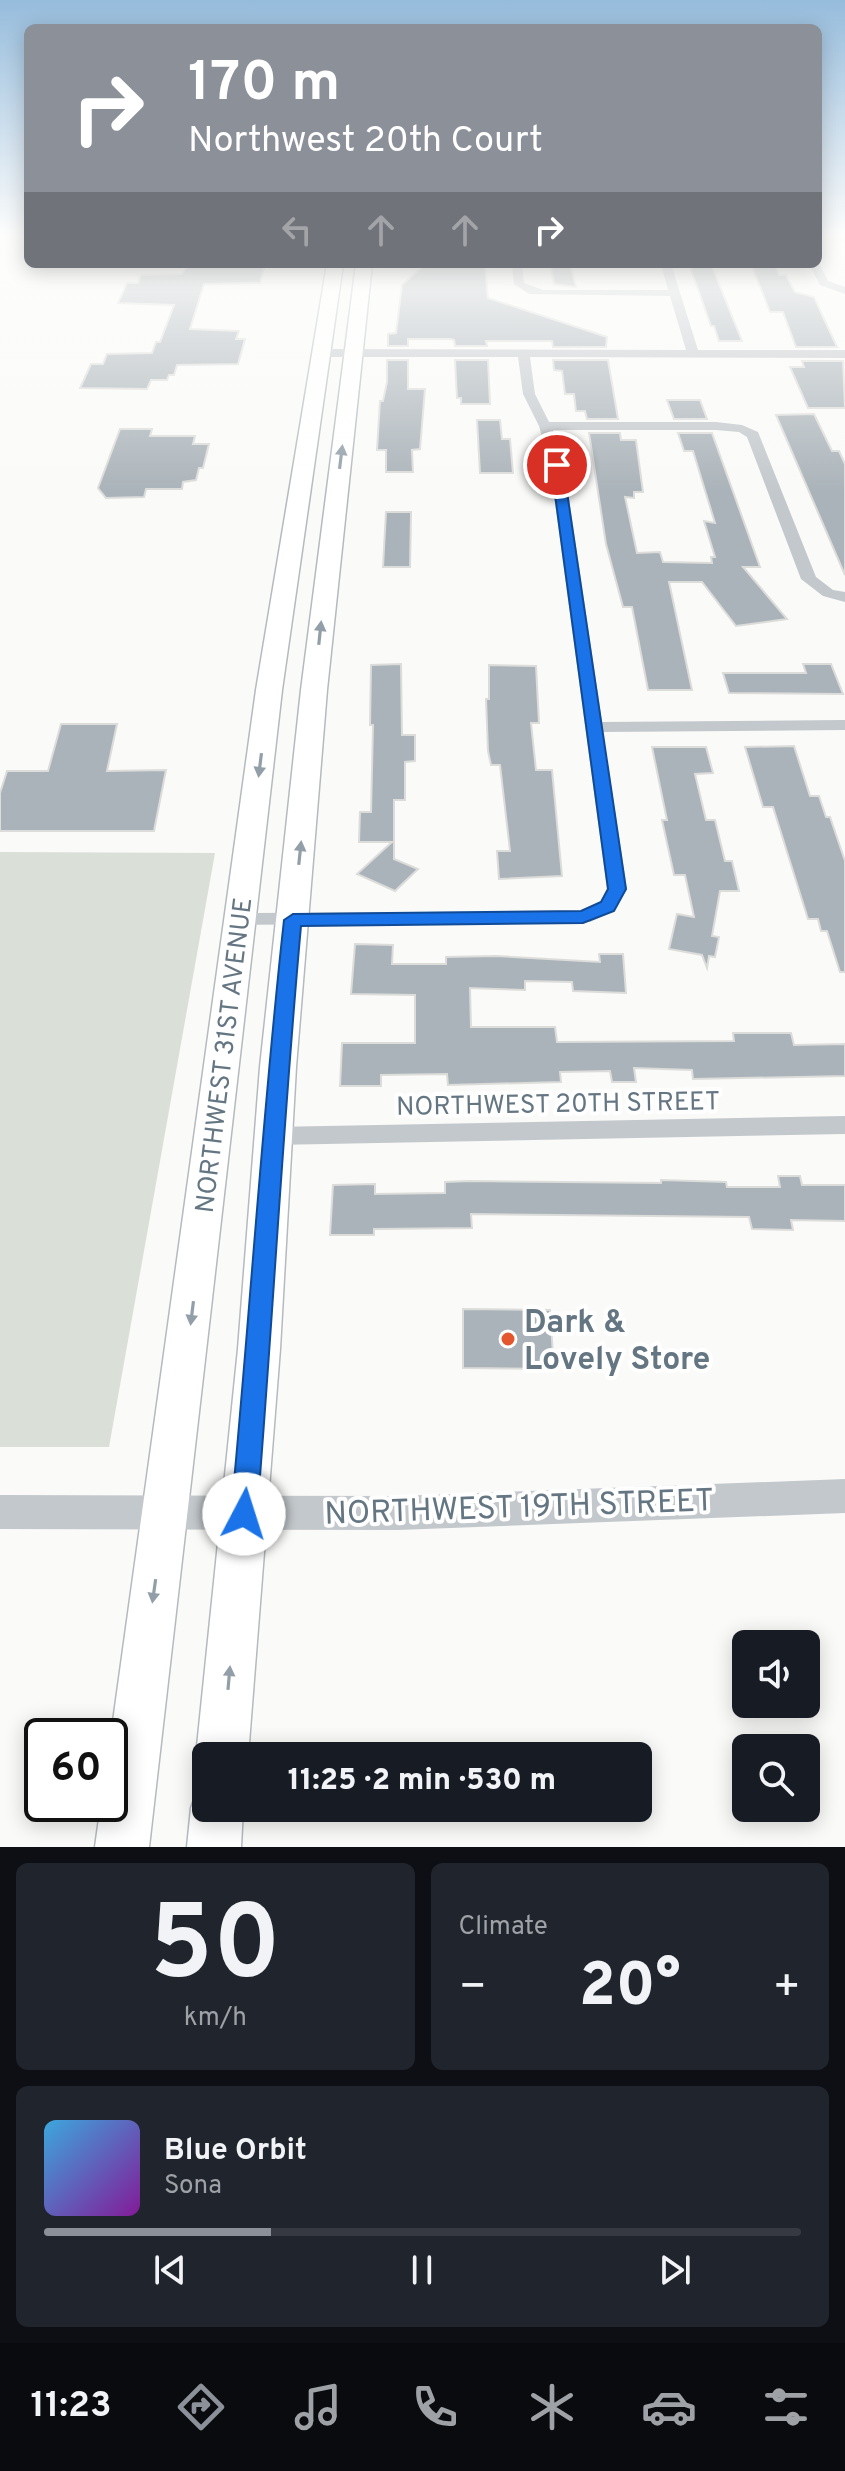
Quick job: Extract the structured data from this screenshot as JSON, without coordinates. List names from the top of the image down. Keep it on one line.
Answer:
{"streets":{"main road":["NORTHWEST 31ST AVENUE"],"street":["NORTHWEST 20TH STREET","NORTHWEST 19TH STREET"]},"crossings":[["NORTHWEST 31ST AVENUE","NORTHWEST 20TH STREET"],["NORTHWEST 31ST AVENUE","NORTHWEST 19TH STREET"]],"places":["Dark & Lovely Store"],"page":{"turn":["170 m","Northwest 20th Court"],"limit":"60","trip":"11:25 · 2 min · 530 m","tile":[["50","km/h"],"Climate"],"heat":["−","20°","+"],"song":["Blue Orbit","Sona"],"tabs":"11:23"}}
